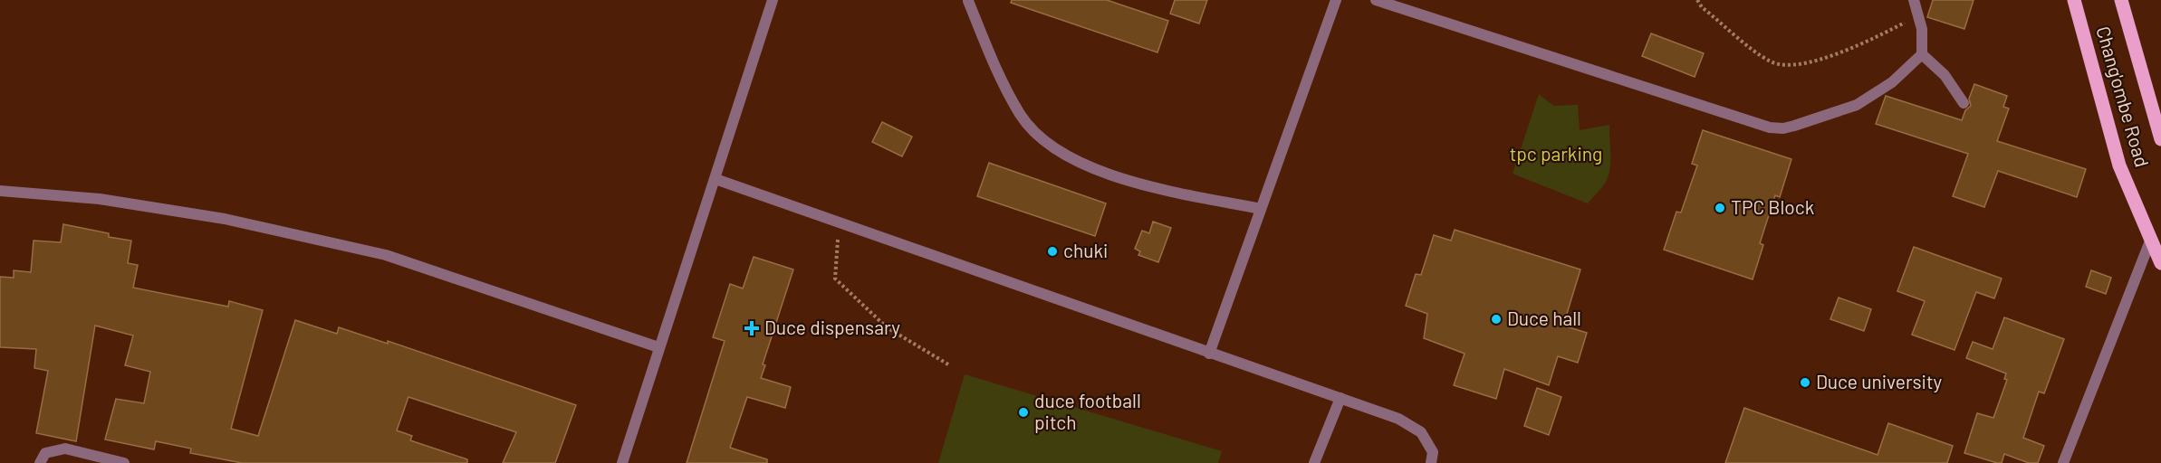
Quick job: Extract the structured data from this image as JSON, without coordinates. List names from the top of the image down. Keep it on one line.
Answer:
{"streets":{"main road":["Chang'ombe Road"]},"parks":["tpc parking"],"places":{"other":["TPC Block","chuki","Duce hall","Duce university","duce football pitch"],"health":["Duce dispensary"]}}
